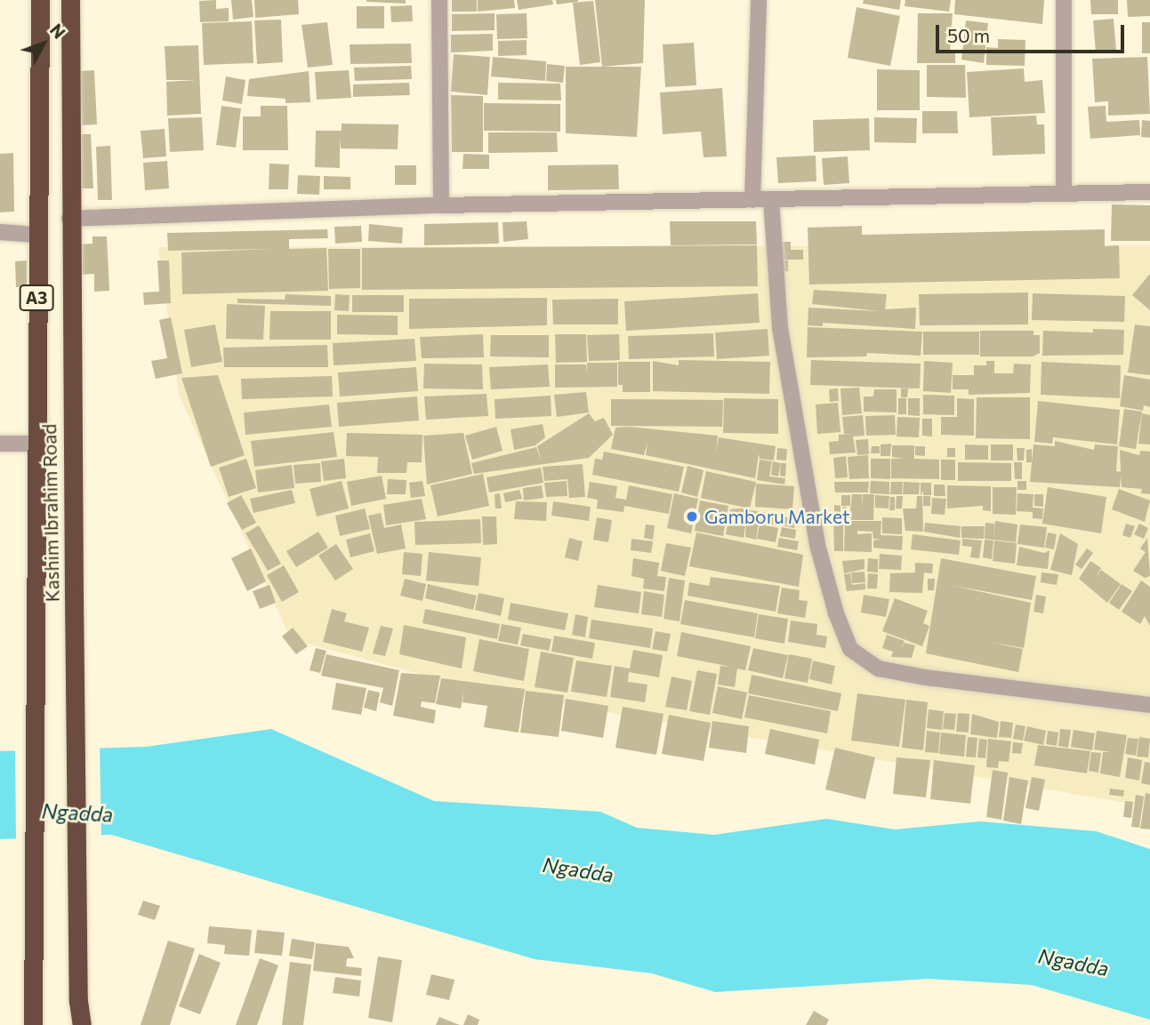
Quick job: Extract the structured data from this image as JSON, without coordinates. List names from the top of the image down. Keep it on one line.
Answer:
{"streets":{"highway":["A3","Kashim Ibrahim Road"]},"water":["Ngadda"],"places":["Gamboru Market"],"scale_bar":"50 m","north":"top right"}
